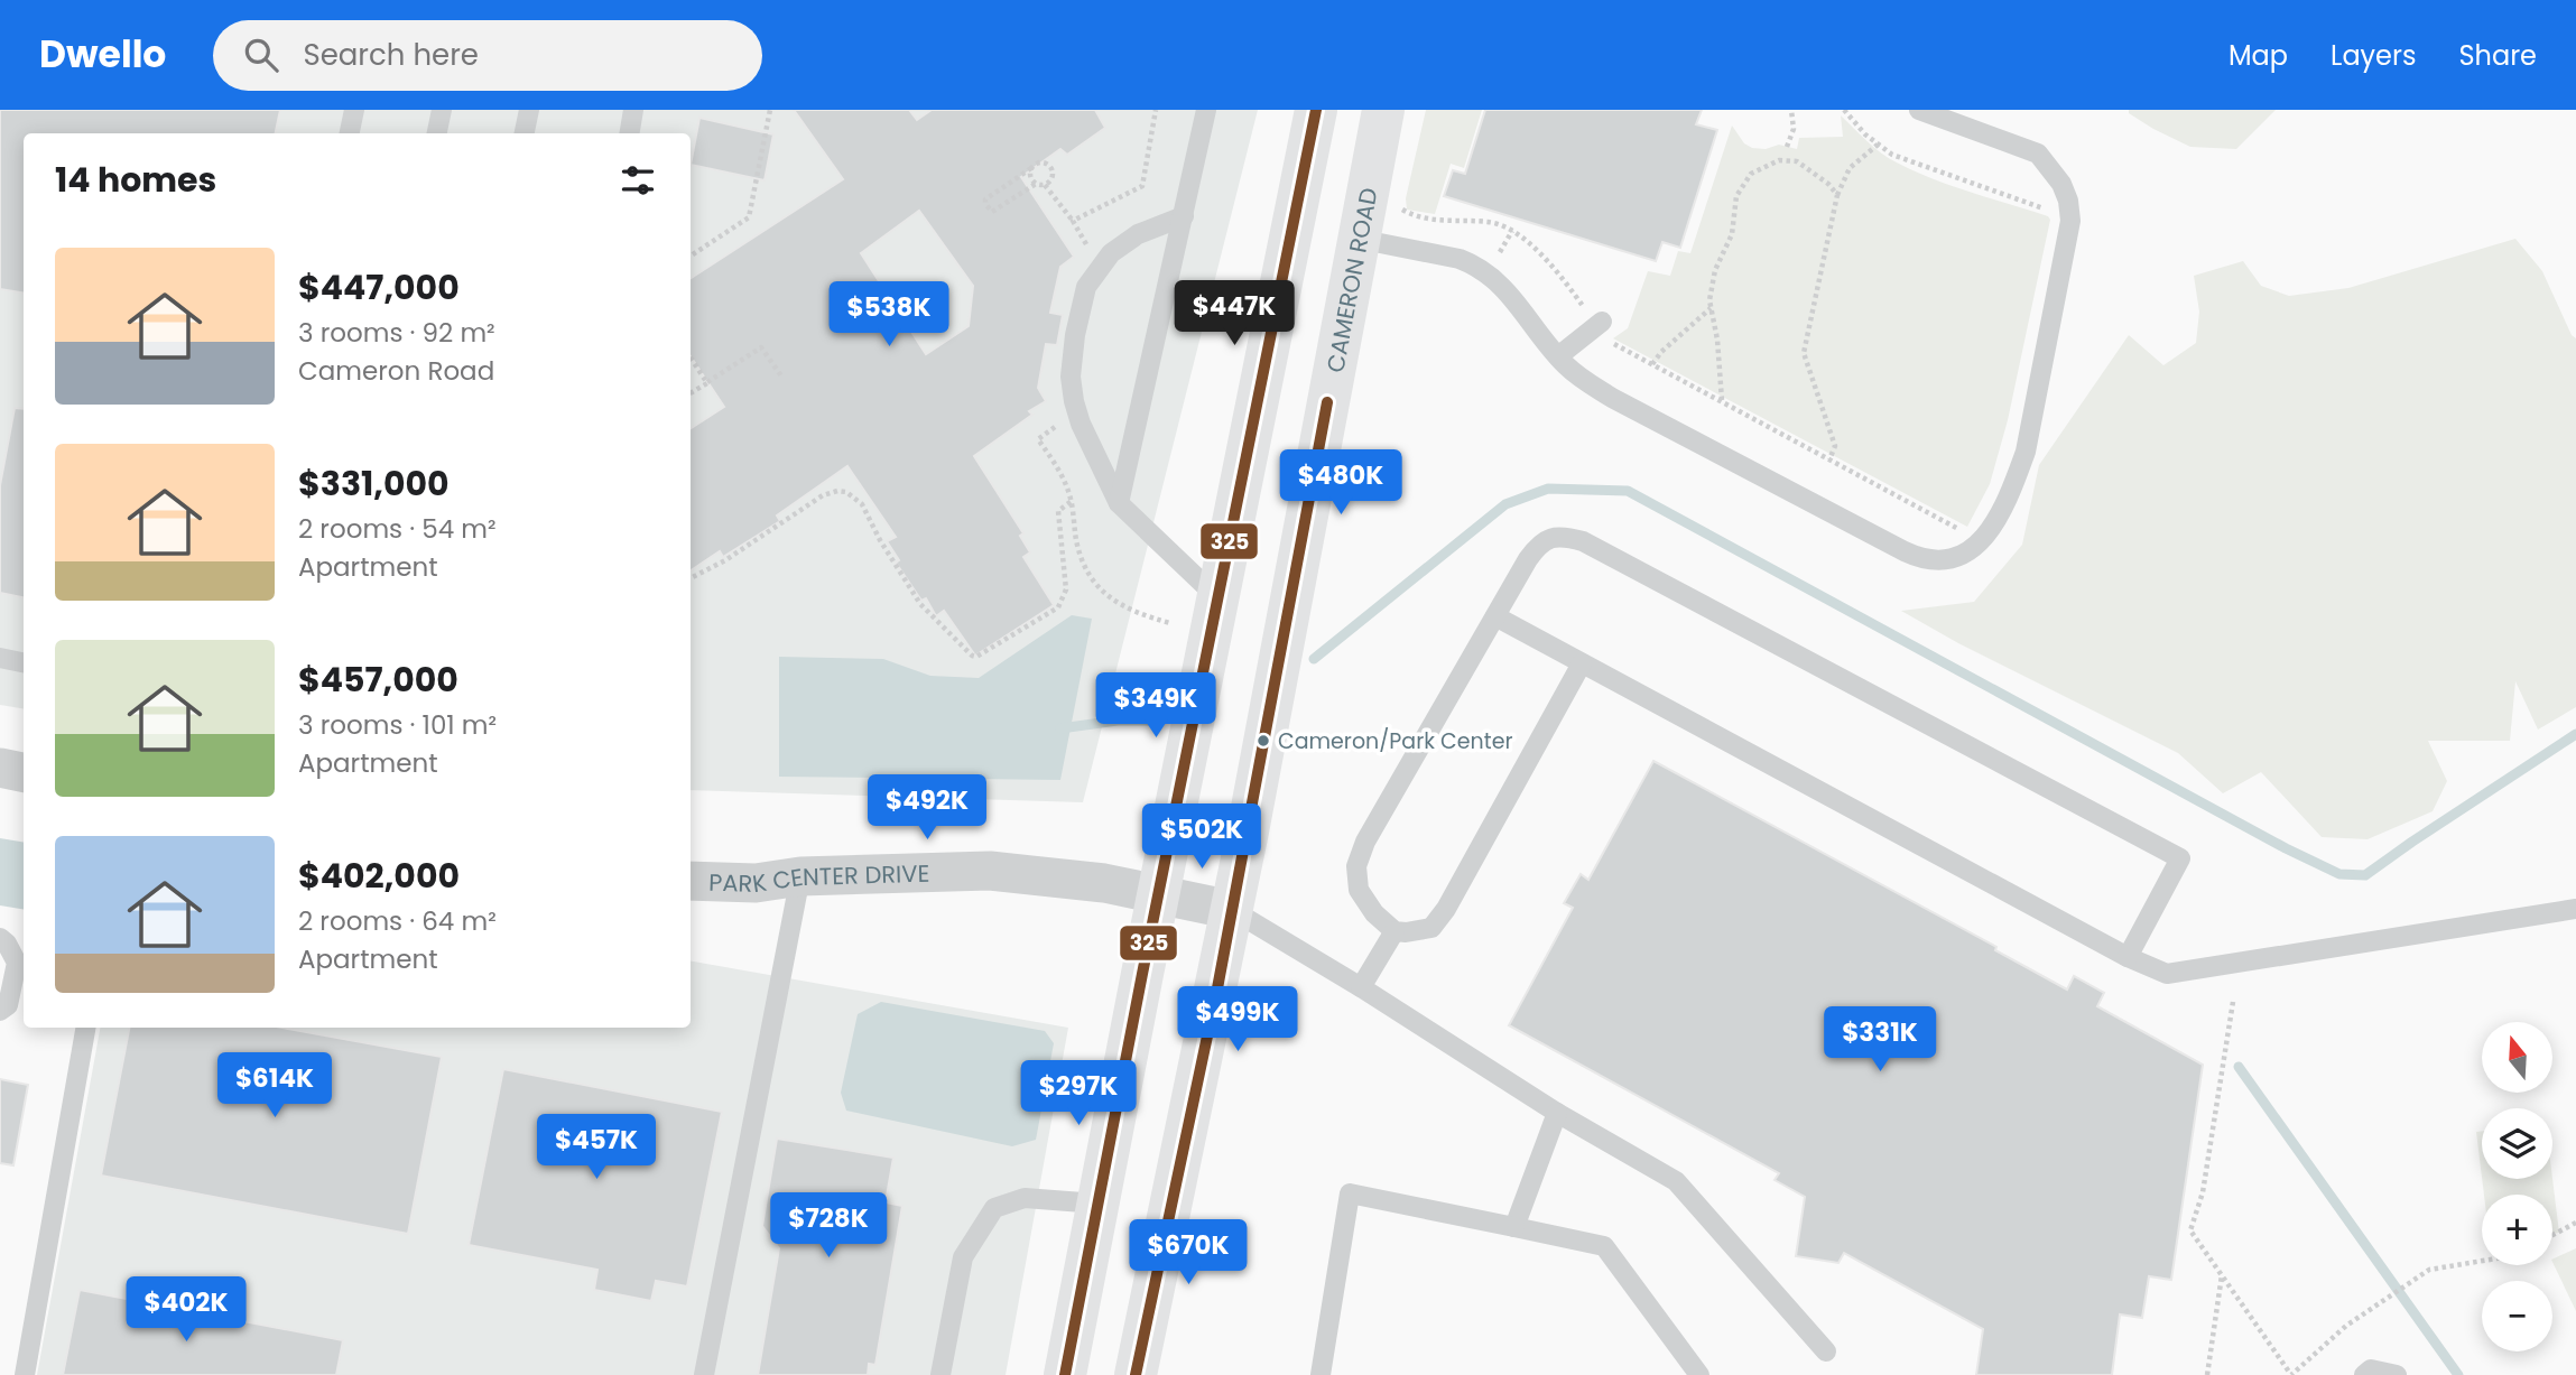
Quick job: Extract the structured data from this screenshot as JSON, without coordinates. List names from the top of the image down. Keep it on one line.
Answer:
{"streets":{"main road":["CAMERON ROAD"],"street":["PARK CENTER DRIVE"]},"crossings":[["CAMERON ROAD","PARK CENTER DRIVE"]],"places":["Cameron/Park Center"],"lines":["transit line 325"],"north":"top","page":{"header":"Dwello","search":"Search here","nav":["Map","Layers","Share"],"heading":"14 homes","list":[{"name":"$447,000","note":"3 rooms · 92 m² · Cameron Road"},{"name":"$331,000","note":"2 rooms · 54 m² · Apartment"},{"name":"$457,000","note":"3 rooms · 101 m² · Apartment"},{"name":"$402,000","note":"2 rooms · 64 m² · Apartment"}],"price":["$447K","$538K","$480K","$349K","$492K","$502K","$499K","$331K","$614K","$297K","$457K","$728K","$670K","$402K"],"map_buttons":["+","−"]}}
